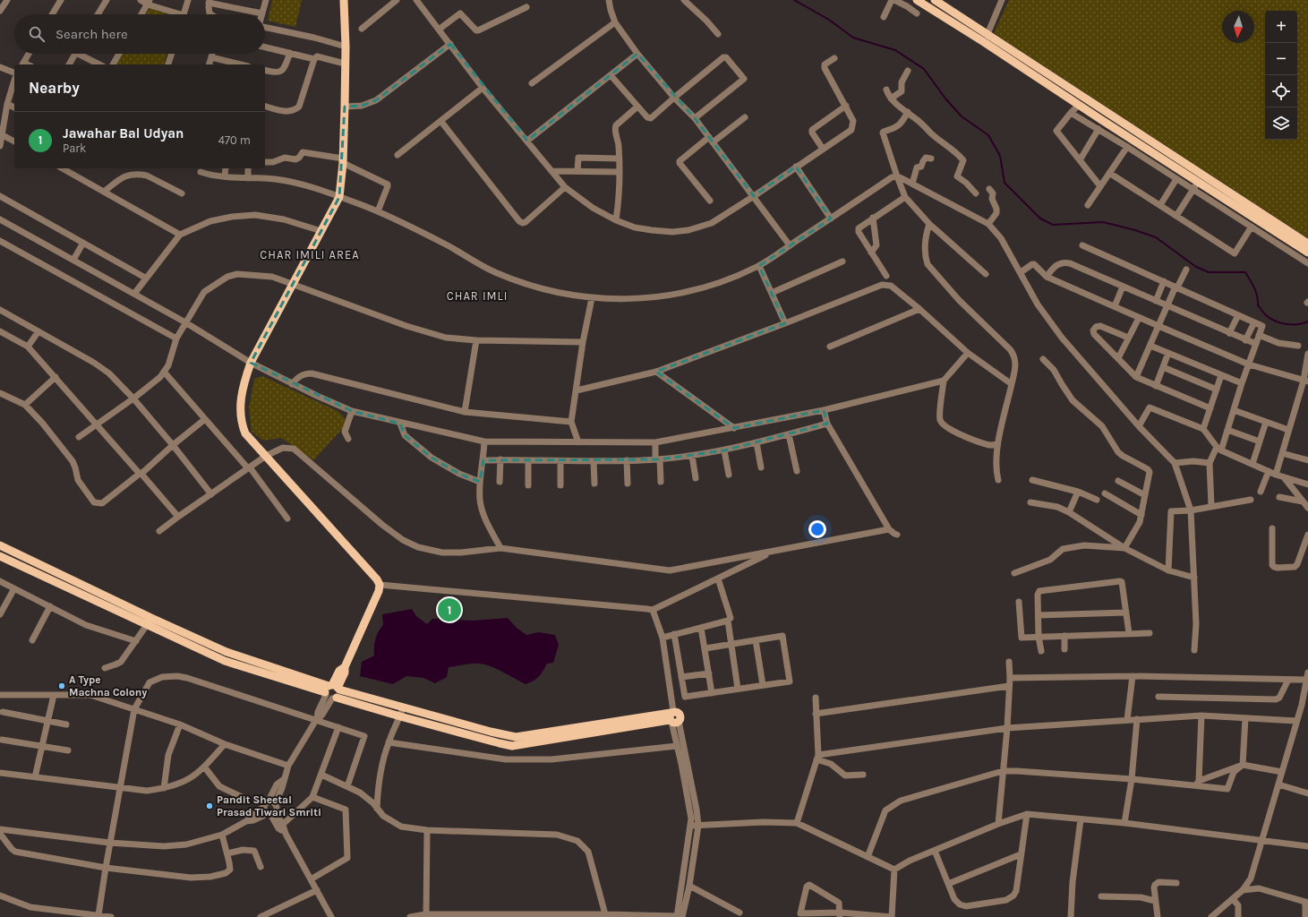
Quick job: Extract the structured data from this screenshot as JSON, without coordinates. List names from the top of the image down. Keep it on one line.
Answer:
{"districts":["CHAR IMILI AREA","CHAR IMLI"],"places":["A Type Machna Colony","Pandit Sheetal Prasad Tiwari Smriti"],"north":"bottom","page":{"map_buttons":["+","−"],"search":"Search here","heading":"Nearby","list":[{"mark":"1","name":"Jawahar Bal Udyan","note":"Park","value":"470 m"}],"pins":"1"}}
